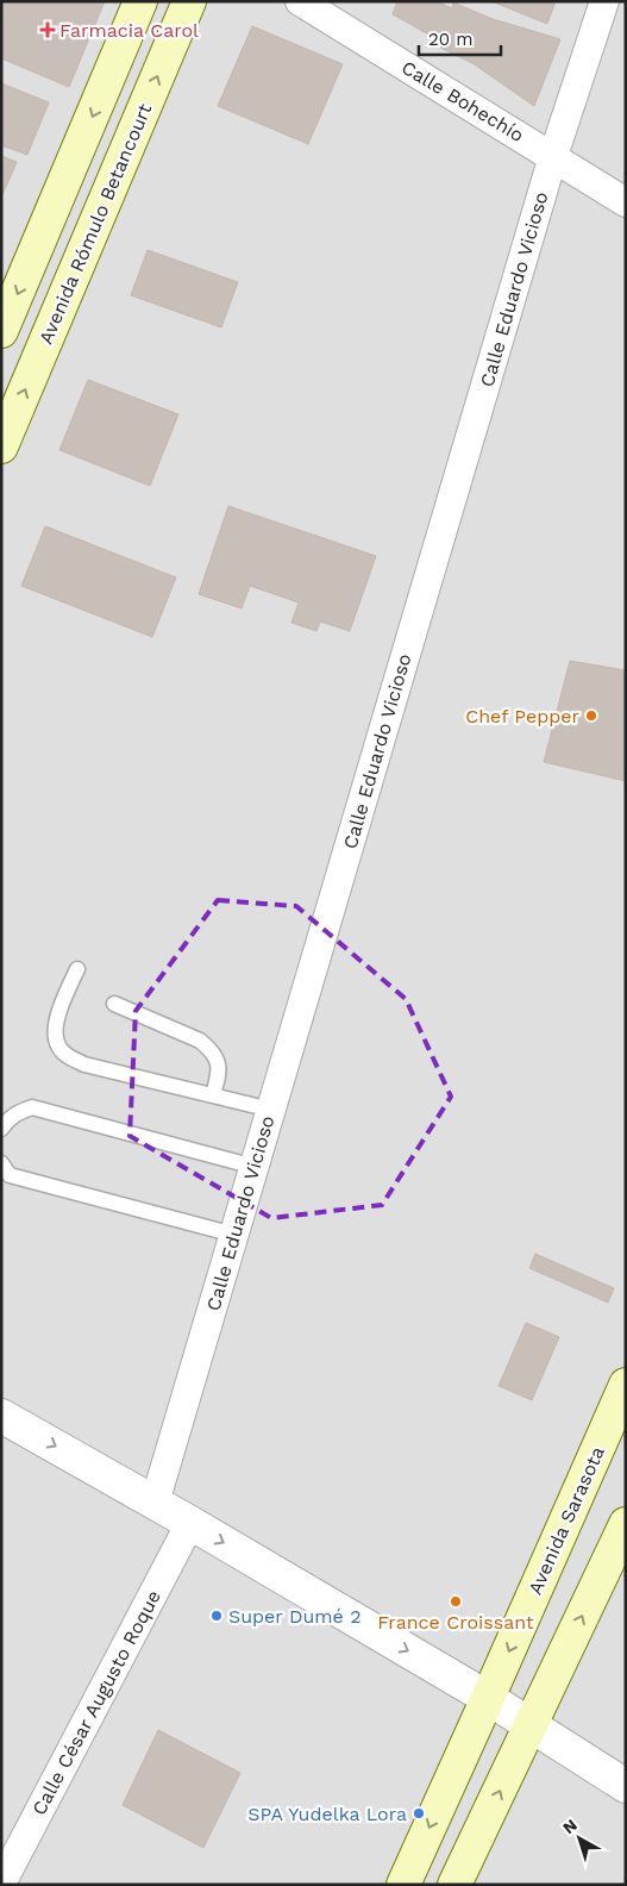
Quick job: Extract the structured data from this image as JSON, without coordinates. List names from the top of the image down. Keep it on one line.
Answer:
{"streets":{"main road":["Avenida Rómulo Betancourt","Avenida Sarasota"],"street":["Calle Bohechío","Calle Eduardo Vicioso","Calle César Augusto Roque"]},"crossings":[["Calle Bohechío","Calle Eduardo Vicioso"]],"places":{"health":["Farmacia Carol"],"other":["Chef Pepper","France Croissant","Super Dumé 2","SPA Yudelka Lora"]},"scale_bar":"20 m","north":"top left"}
